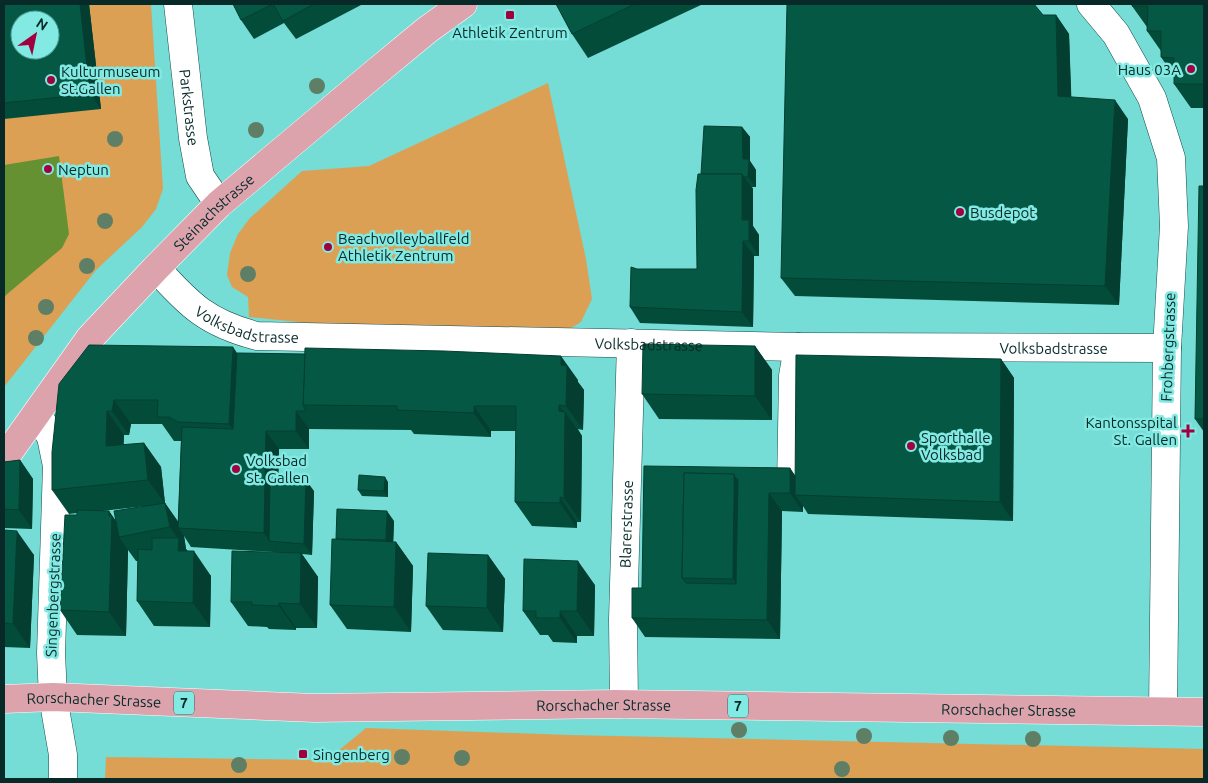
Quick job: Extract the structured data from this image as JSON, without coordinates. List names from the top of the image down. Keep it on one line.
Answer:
{"streets":{"main road":["Steinachstrasse","Rorschacher Strasse","7"],"street":["Parkstrasse","Volksbadstrasse","Frohbergstrasse","Blarerstrasse","Singenbergstrasse"]},"crossings":[["Parkstrasse","Steinachstrasse"],["Steinachstrasse","Volksbadstrasse"],["Steinachstrasse","Singenbergstrasse"],["Volksbadstrasse","Frohbergstrasse"],["Volksbadstrasse","Blarerstrasse"],["Frohbergstrasse","Rorschacher Strasse"],["Blarerstrasse","Rorschacher Strasse"],["Singenbergstrasse","Rorschacher Strasse"]],"places":{"transit":["Athletik Zentrum","Singenberg"],"other":["Haus 03A","Kulturmuseum St.Gallen","Neptun","Busdepot","Beachvolleyballfeld Athletik Zentrum","Sporthalle Volksbad","Volksbad St. Gallen"],"health":["Kantonsspital St. Gallen"]},"north":"top right"}
